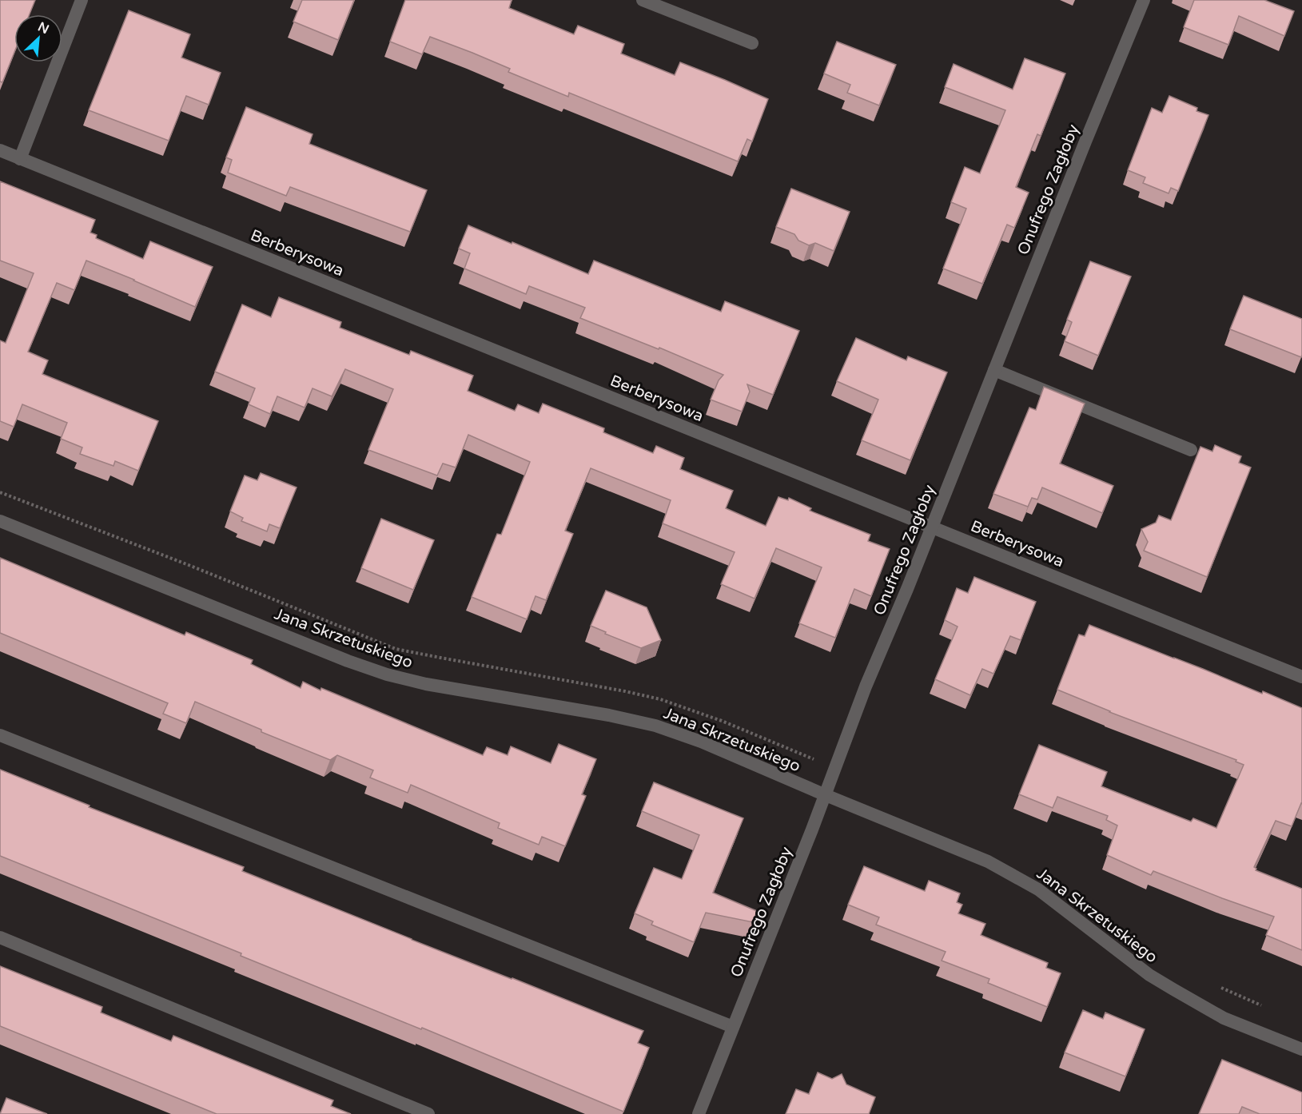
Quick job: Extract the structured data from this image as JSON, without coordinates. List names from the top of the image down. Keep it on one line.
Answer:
{"streets":{"street":["Onufrego Zagłoby","Berberysowa","Jana Skrzetuskiego"]},"crossings":[["Onufrego Zagłoby","Berberysowa"],["Onufrego Zagłoby","Jana Skrzetuskiego"]],"north":"top right"}
